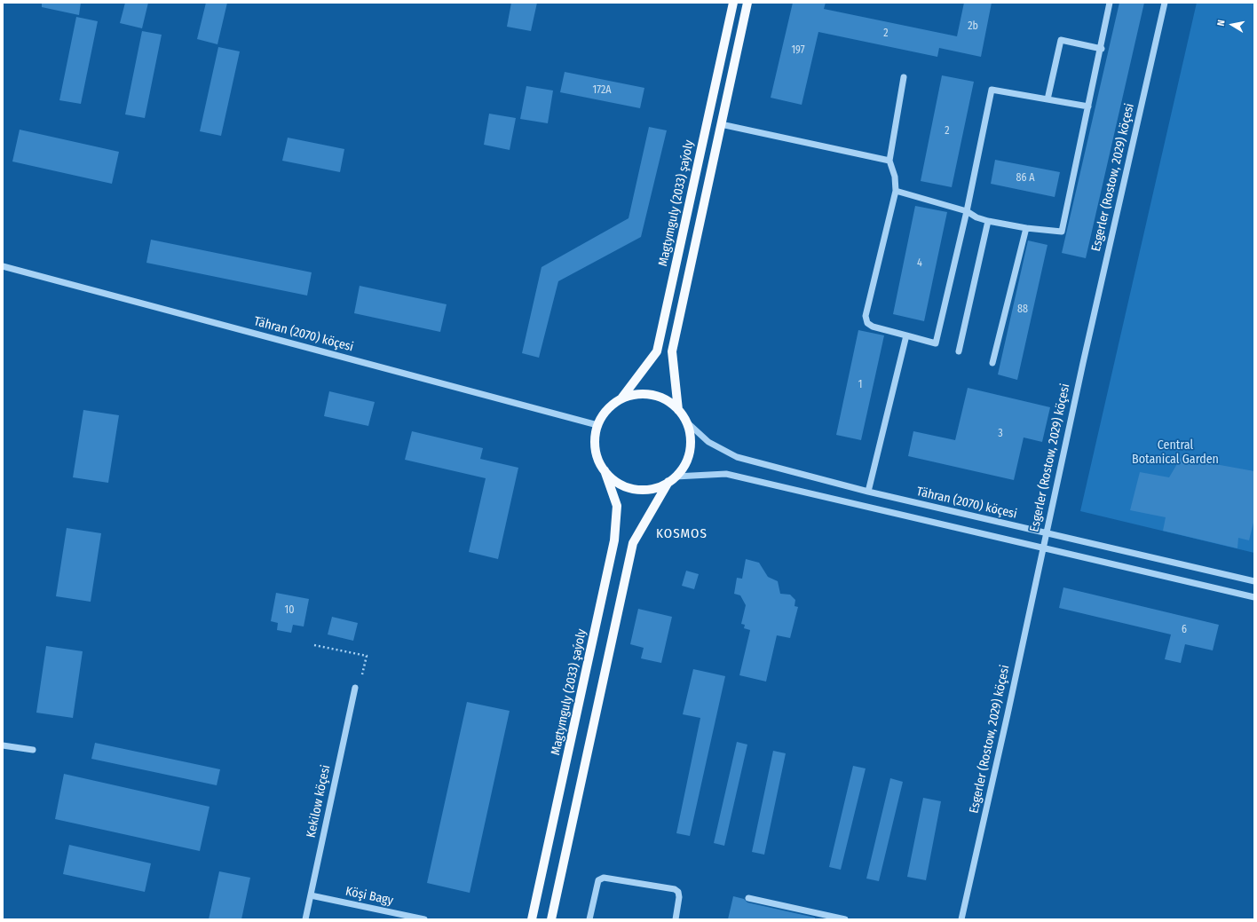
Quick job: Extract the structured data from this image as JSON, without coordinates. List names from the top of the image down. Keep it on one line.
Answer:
{"streets":{"main road":["Magtymguly (2033) şaýoly"],"street":["Esgerler (Rostow, 2029) köçesi","Tähran (2070) köçesi","Kekilow köçesi","Köşi Bagy"]},"crossings":[["Esgerler (Rostow, 2029) köçesi","Tähran (2070) köçesi"],["Magtymguly (2033) şaýoly","Tähran (2070) köçesi"],["Kekilow köçesi","Köşi Bagy"]],"districts":["KOSMOS"],"parks":["Central Botanical Garden"],"house_numbers":["2b","2","197","172A","2","86 A","4","88","1","3","10","6"],"north":"left"}
